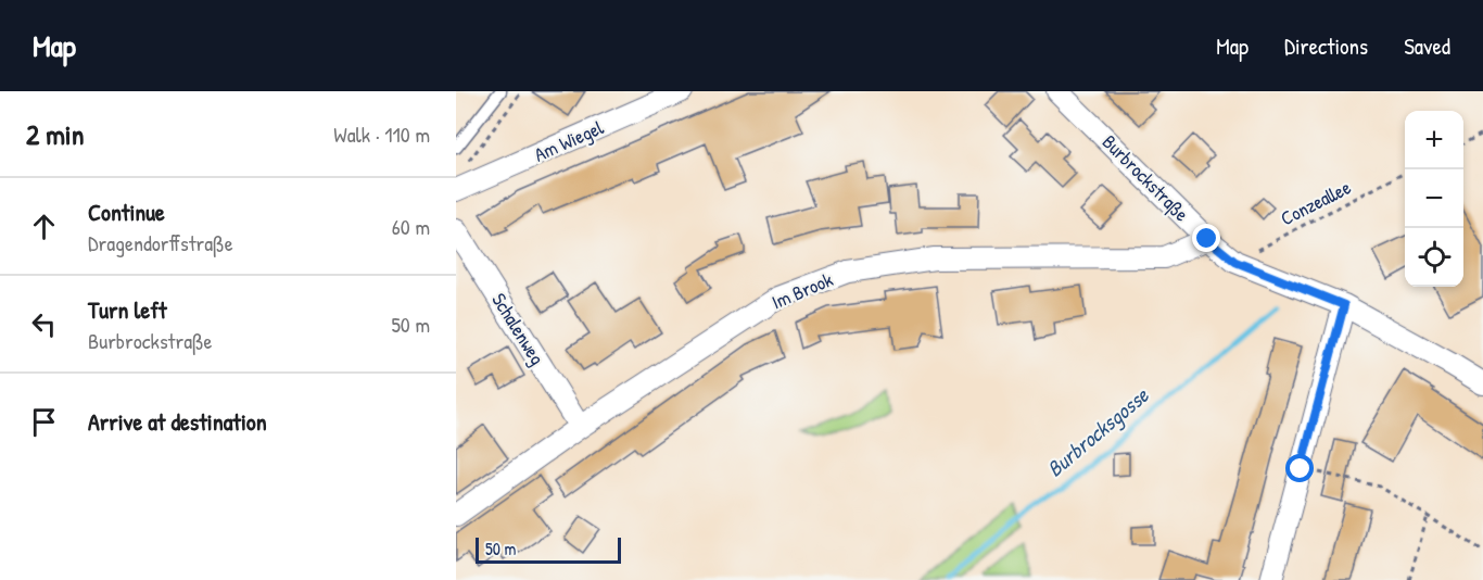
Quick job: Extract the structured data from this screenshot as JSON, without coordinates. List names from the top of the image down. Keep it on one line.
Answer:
{"streets":{"street":["Am Wiegel","Burbrockstraße","Im Brook","Schalenweg"],"path":["Conzeallee"]},"crossings":[["Burbrockstraße","Conzeallee"],["Burbrockstraße","Im Brook"],["Im Brook","Schalenweg"]],"water":["Burbrocksgosse"],"scale_bar":"50 m","page":{"header":"Map","nav":["Map","Directions","Saved"],"heading":["2 min","Walk · 110 m"],"map_buttons":["+","−"],"list":[["Continue","Dragendorffstraße","60 m"],["Turn left","Burbrockstraße","50 m"],"Arrive at destination"],"scale":"50 m"}}
